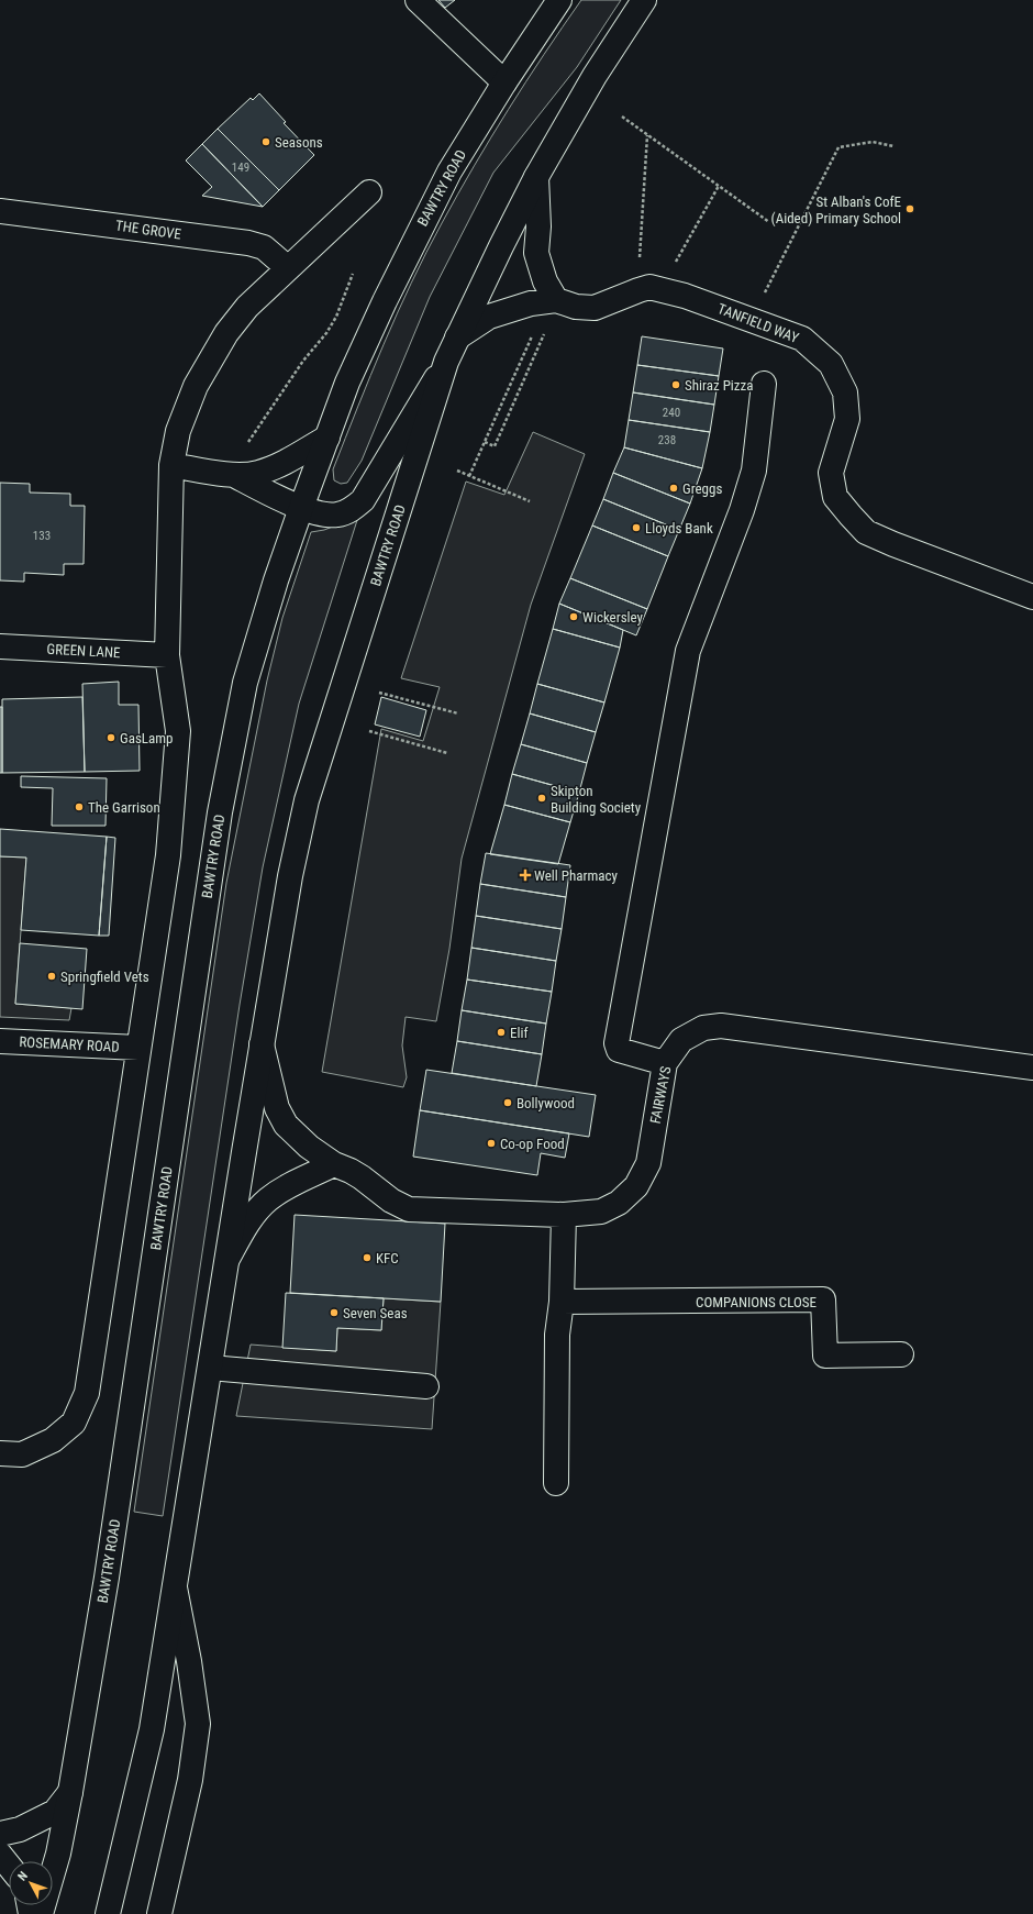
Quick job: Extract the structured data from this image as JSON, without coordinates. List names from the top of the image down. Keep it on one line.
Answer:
{"streets":{"street":["BAWTRY ROAD","THE GROVE","TANFIELD WAY","GREEN LANE","ROSEMARY ROAD","FAIRWAYS","COMPANIONS CLOSE"]},"crossings":[["BAWTRY ROAD","TANFIELD WAY"],["BAWTRY ROAD","FAIRWAYS"]],"places":{"other":["Seasons","St Alban's CofE (Aided) Primary School","Shiraz Pizza","Greggs","Lloyds Bank","Wickersley","GasLamp","Skipton Building Society","The Garrison","Springfield Vets","Elif","Bollywood","Co-op Food","KFC","Seven Seas"],"health":["Well Pharmacy"]},"house_numbers":["149","240","238","133"],"north":"top left"}
